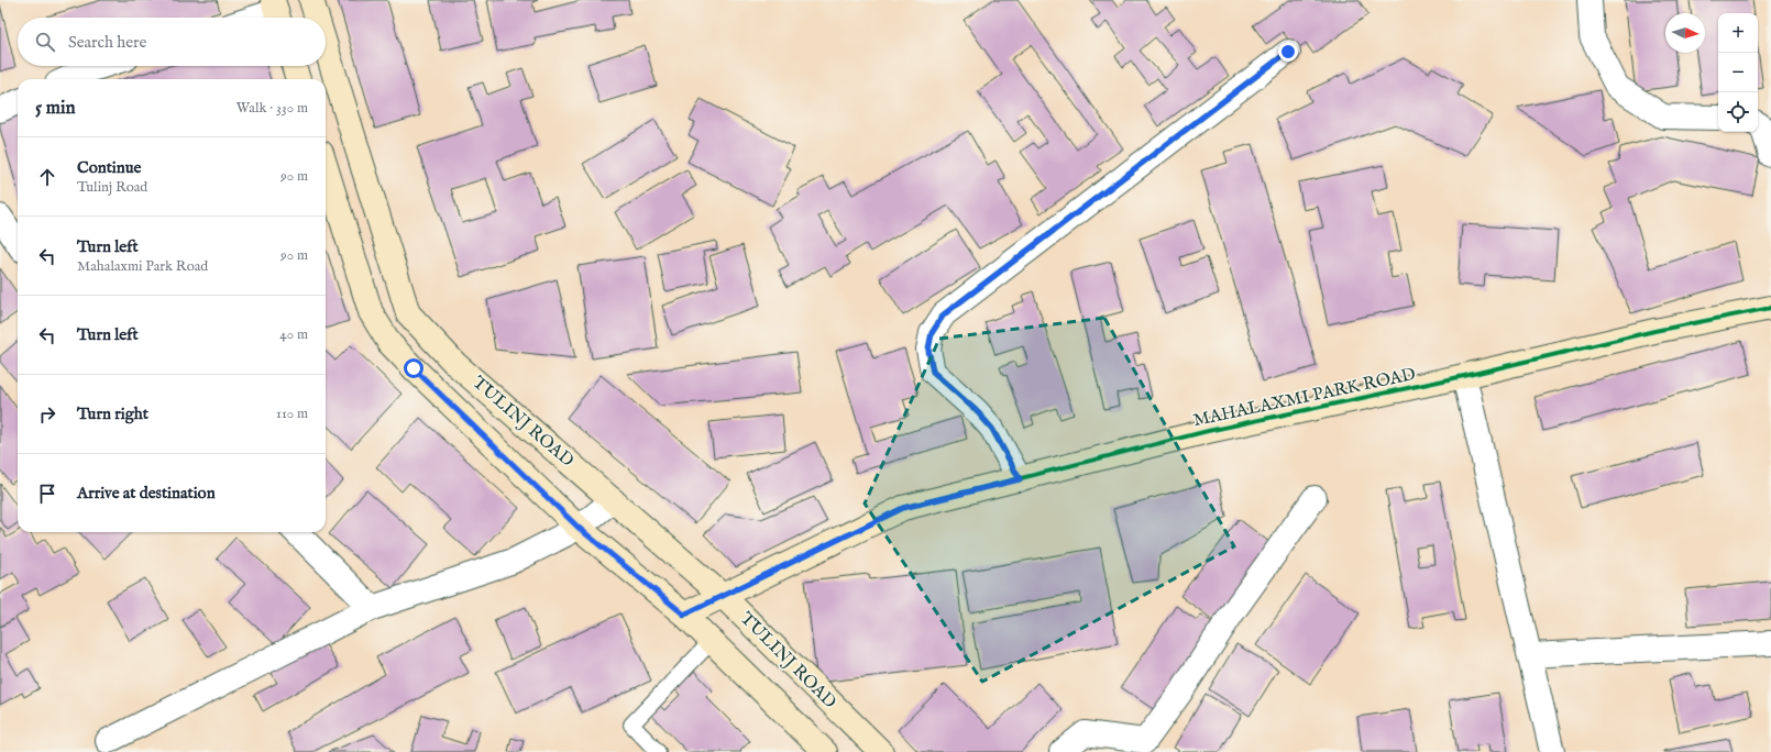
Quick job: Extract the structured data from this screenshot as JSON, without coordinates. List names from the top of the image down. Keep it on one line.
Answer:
{"streets":{"main road":["MAHALAXMI PARK ROAD","TULINJ ROAD"]},"crossings":[["MAHALAXMI PARK ROAD","TULINJ ROAD"]],"north":"right","page":{"map_buttons":["+","−"],"search":"Search here","heading":["5 min","Walk · 330 m"],"list":[["Continue","Tulinj Road","90 m"],["Turn left","Mahalaxmi Park Road","90 m"],["Turn left","40 m"],["Turn right","110 m"],"Arrive at destination"]}}
